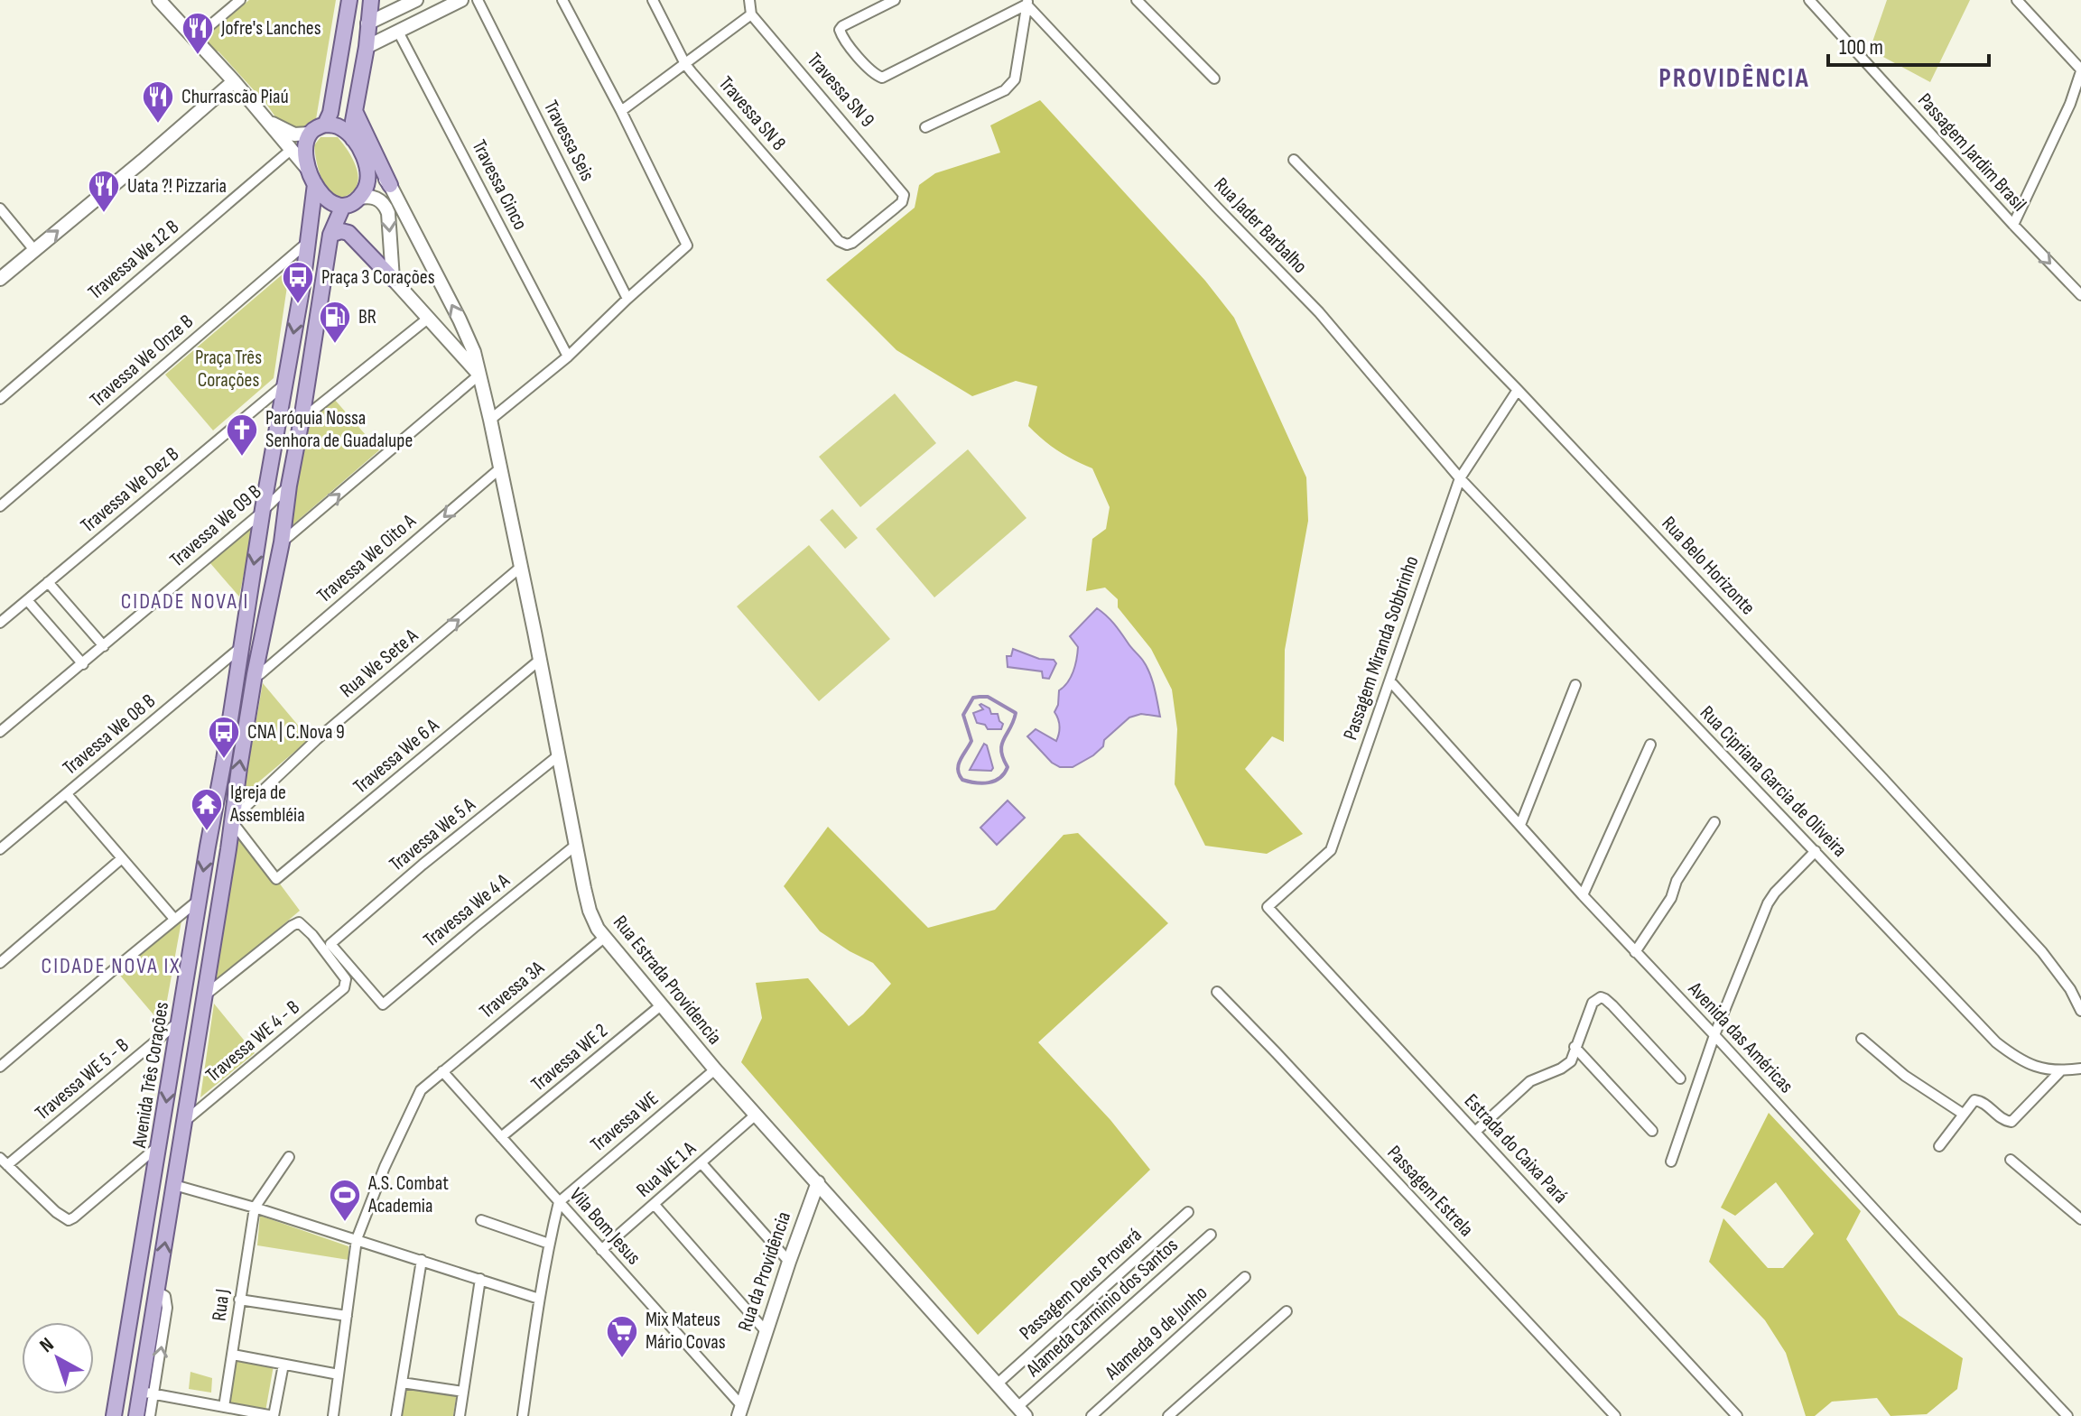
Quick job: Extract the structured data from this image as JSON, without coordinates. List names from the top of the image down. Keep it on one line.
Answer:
{"streets":{"main road":["Rua Estrada Providencia","Avenida Três Corações","Rua da Providência"],"street":["Travessa SN 9","Travessa SN 8","Travessa Seis","Passagem Jardim Brasil","Travessa Cinco","Rua Jader Barbalho","Travessa We 12 B","Travessa We Onze B","Travessa We Dez B","Travessa We 09 B","Travessa We Oito A","Rua Belo Horizonte","Passagem Miranda Sobbrinho","Rua We Sete A","Travessa We 08 B","Travessa We 6 A","Rua Cipriana Garcia de Oliveira","Travessa We 5 A","Travessa We 4 A","Travessa 3A","Avenida das Américas","Travessa WE 4 - B","Travessa WE 2","Travessa WE 5 - B","Travessa WE","Estrada do Caixa Pará","Rua WE 1 A","Passagem Estrela","Vila Bom Jesus","Passagem Deus Proverá","Rua J","Alameda Carminio dos Santos","Alameda 9 de Junho"]},"crossings":[["Travessa SN 9","Travessa SN 8"],["Rua Jader Barbalho","Passagem Miranda Sobbrinho"],["Rua Jader Barbalho","Rua Cipriana Garcia de Oliveira"],["Travessa We Onze B","Avenida Três Corações"],["Travessa We Dez B","Avenida Três Corações"],["Travessa We 09 B","Avenida Três Corações"],["Travessa We Oito A","Rua Estrada Providencia"],["Travessa We Oito A","Avenida Três Corações"],["Rua Belo Horizonte","Passagem Miranda Sobbrinho"],["Passagem Miranda Sobbrinho","Rua Cipriana Garcia de Oliveira"],["Passagem Miranda Sobbrinho","Avenida das Américas"],["Passagem Miranda Sobbrinho","Estrada do Caixa Pará"],["Rua We Sete A","Travessa We 6 A"],["Rua We Sete A","Rua Estrada Providencia"],["Rua We Sete A","Avenida Três Corações"],["Travessa We 08 B","Avenida Três Corações"],["Travessa We 6 A","Rua Estrada Providencia"],["Travessa We 6 A","Avenida Três Corações"],["Travessa We 5 A","Travessa We 4 A"],["Travessa We 5 A","Rua Estrada Providencia"],["Travessa We 5 A","Travessa WE 4 - B"],["Travessa We 4 A","Rua Estrada Providencia"],["Travessa We 4 A","Travessa WE 4 - B"],["Rua Estrada Providencia","Travessa 3A"],["Rua Estrada Providencia","Travessa WE 2"],["Rua Estrada Providencia","Avenida Três Corações"],["Rua Estrada Providencia","Travessa WE"],["Rua Estrada Providencia","Rua WE 1 A"],["Rua Estrada Providencia","Rua da Providência"],["Rua Estrada Providencia","Passagem Deus Proverá"],["Rua Estrada Providencia","Alameda Carminio dos Santos"],["Travessa 3A","Vila Bom Jesus"],["Travessa WE 4 - B","Avenida Três Corações"],["Travessa WE 2","Vila Bom Jesus"],["Avenida Três Corações","Travessa WE 5 - B"],["Travessa WE","Vila Bom Jesus"],["Rua WE 1 A","Vila Bom Jesus"],["Vila Bom Jesus","Rua da Providência"]],"one_way":["Travessa We Oito A","Rua We Sete A"],"districts":["PROVIDÊNCIA","CIDADE NOVA I","CIDADE NOVA IX"],"parks":["Praça Três Corações"],"places":{"restaurant":["Jofre's Lanches","Churrascão Piaú","Uata ?! Pizzaria"],"bus stop":["Praça 3 Corações","CNA | C.Nova 9"],"fuel station":["BR"],"church":["Paróquia Nossa Senhora de Guadalupe"],"temple":["Igreja de Assembléia"],"sports":["A.S. Combat Academia"],"supermarket":["Mix Mateus Mário Covas"]},"scale_bar":"100 m","north":"top left"}
